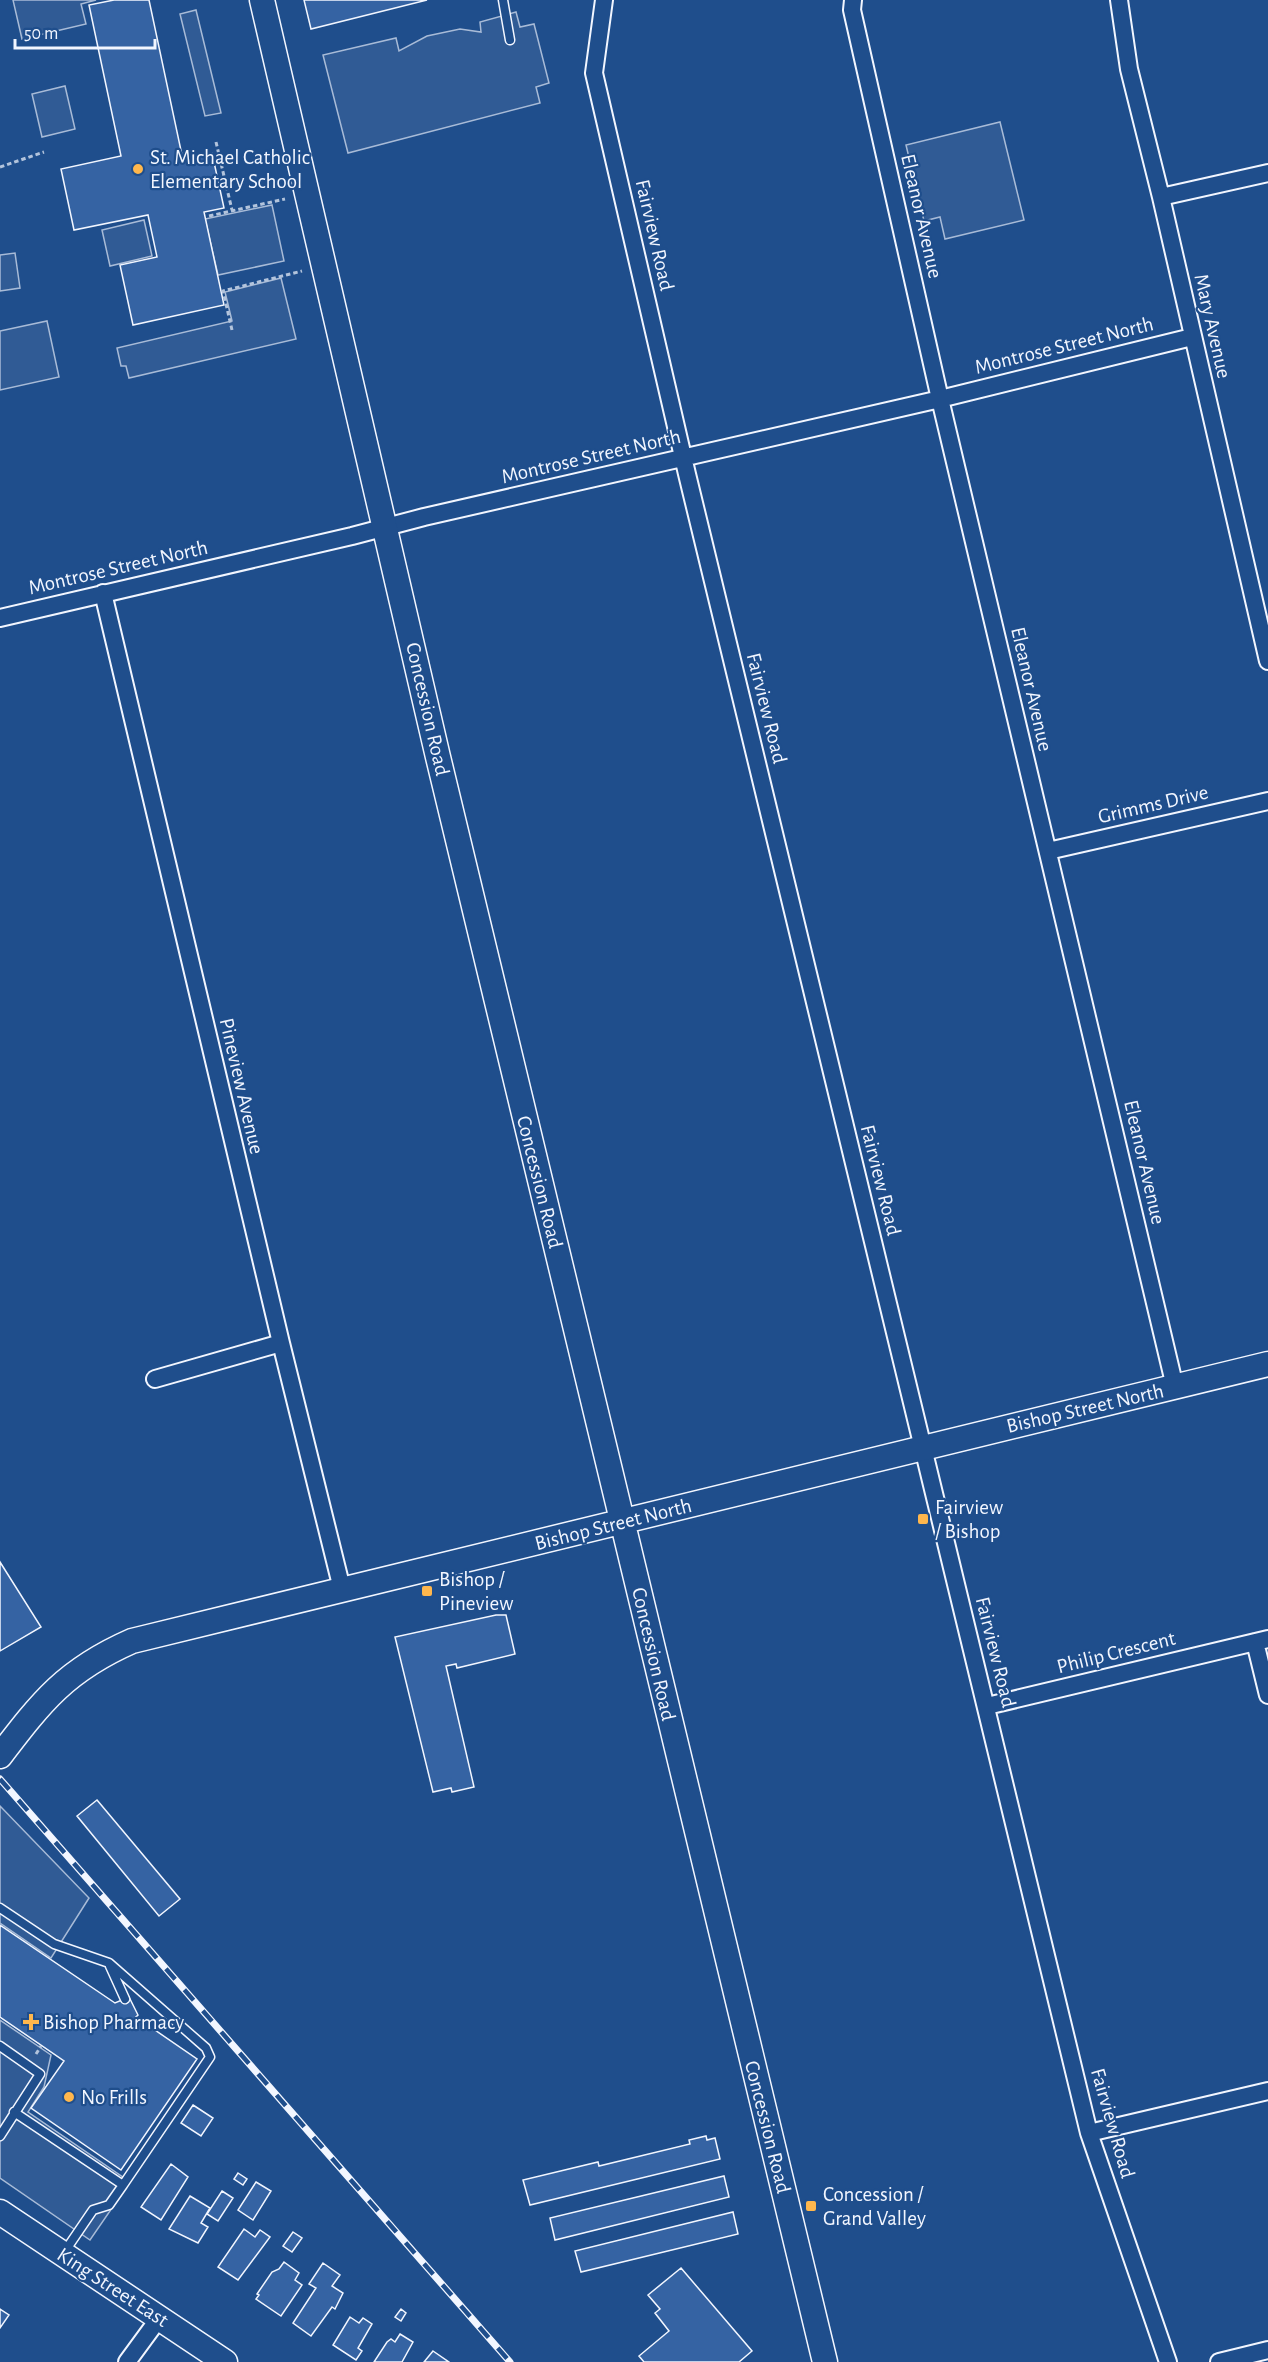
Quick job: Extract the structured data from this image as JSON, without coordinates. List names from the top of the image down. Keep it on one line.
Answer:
{"streets":{"main road":["Concession Road","Bishop Street North","King Street East"],"street":["Eleanor Avenue","Fairview Road","Mary Avenue","Montrose Street North","Grimms Drive","Pineview Avenue","Philip Crescent"]},"crossings":[["Eleanor Avenue","Montrose Street North"],["Eleanor Avenue","Grimms Drive"],["Eleanor Avenue","Bishop Street North"],["Fairview Road","Montrose Street North"],["Fairview Road","Bishop Street North"],["Fairview Road","Philip Crescent"],["Mary Avenue","Montrose Street North"],["Montrose Street North","Concession Road"],["Montrose Street North","Pineview Avenue"],["Concession Road","Bishop Street North"],["Pineview Avenue","Bishop Street North"]],"places":{"other":["St. Michael Catholic Elementary School","No Frills"],"transit":["Fairview / Bishop","Bishop / Pineview","Concession / Grand Valley"],"health":["Bishop Pharmacy"]},"scale_bar":"50 m"}
